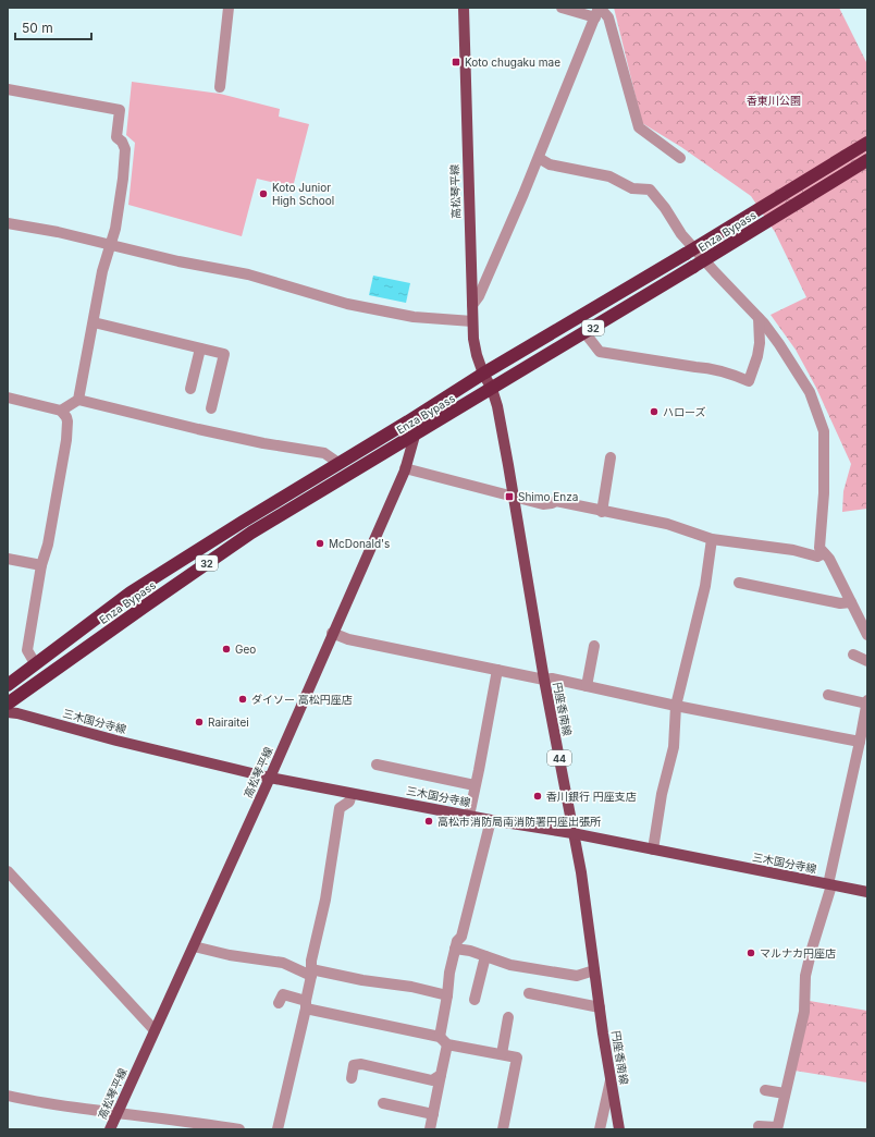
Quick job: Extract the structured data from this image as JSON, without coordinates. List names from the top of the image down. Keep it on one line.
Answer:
{"streets":{"highway":["Enza Bypass","32"],"main road":["高松琴平線","円座香南線","三木国分寺線","44"]},"crossings":[["高松琴平線","Enza Bypass"],["高松琴平線","円座香南線"],["高松琴平線","三木国分寺線"],["Enza Bypass","円座香南線"],["円座香南線","三木国分寺線"]],"parks":["香東川公園"],"places":{"transit":["Koto chugaku mae","Shimo Enza"],"other":["Koto Junior High School","ハローズ","McDonald's","Geo","ダイソー 高松円座店","Rairaitei","香川銀行 円座支店","高松市消防局南消防署円座出張所","マルナカ円座店"]},"scale_bar":"50 m"}
